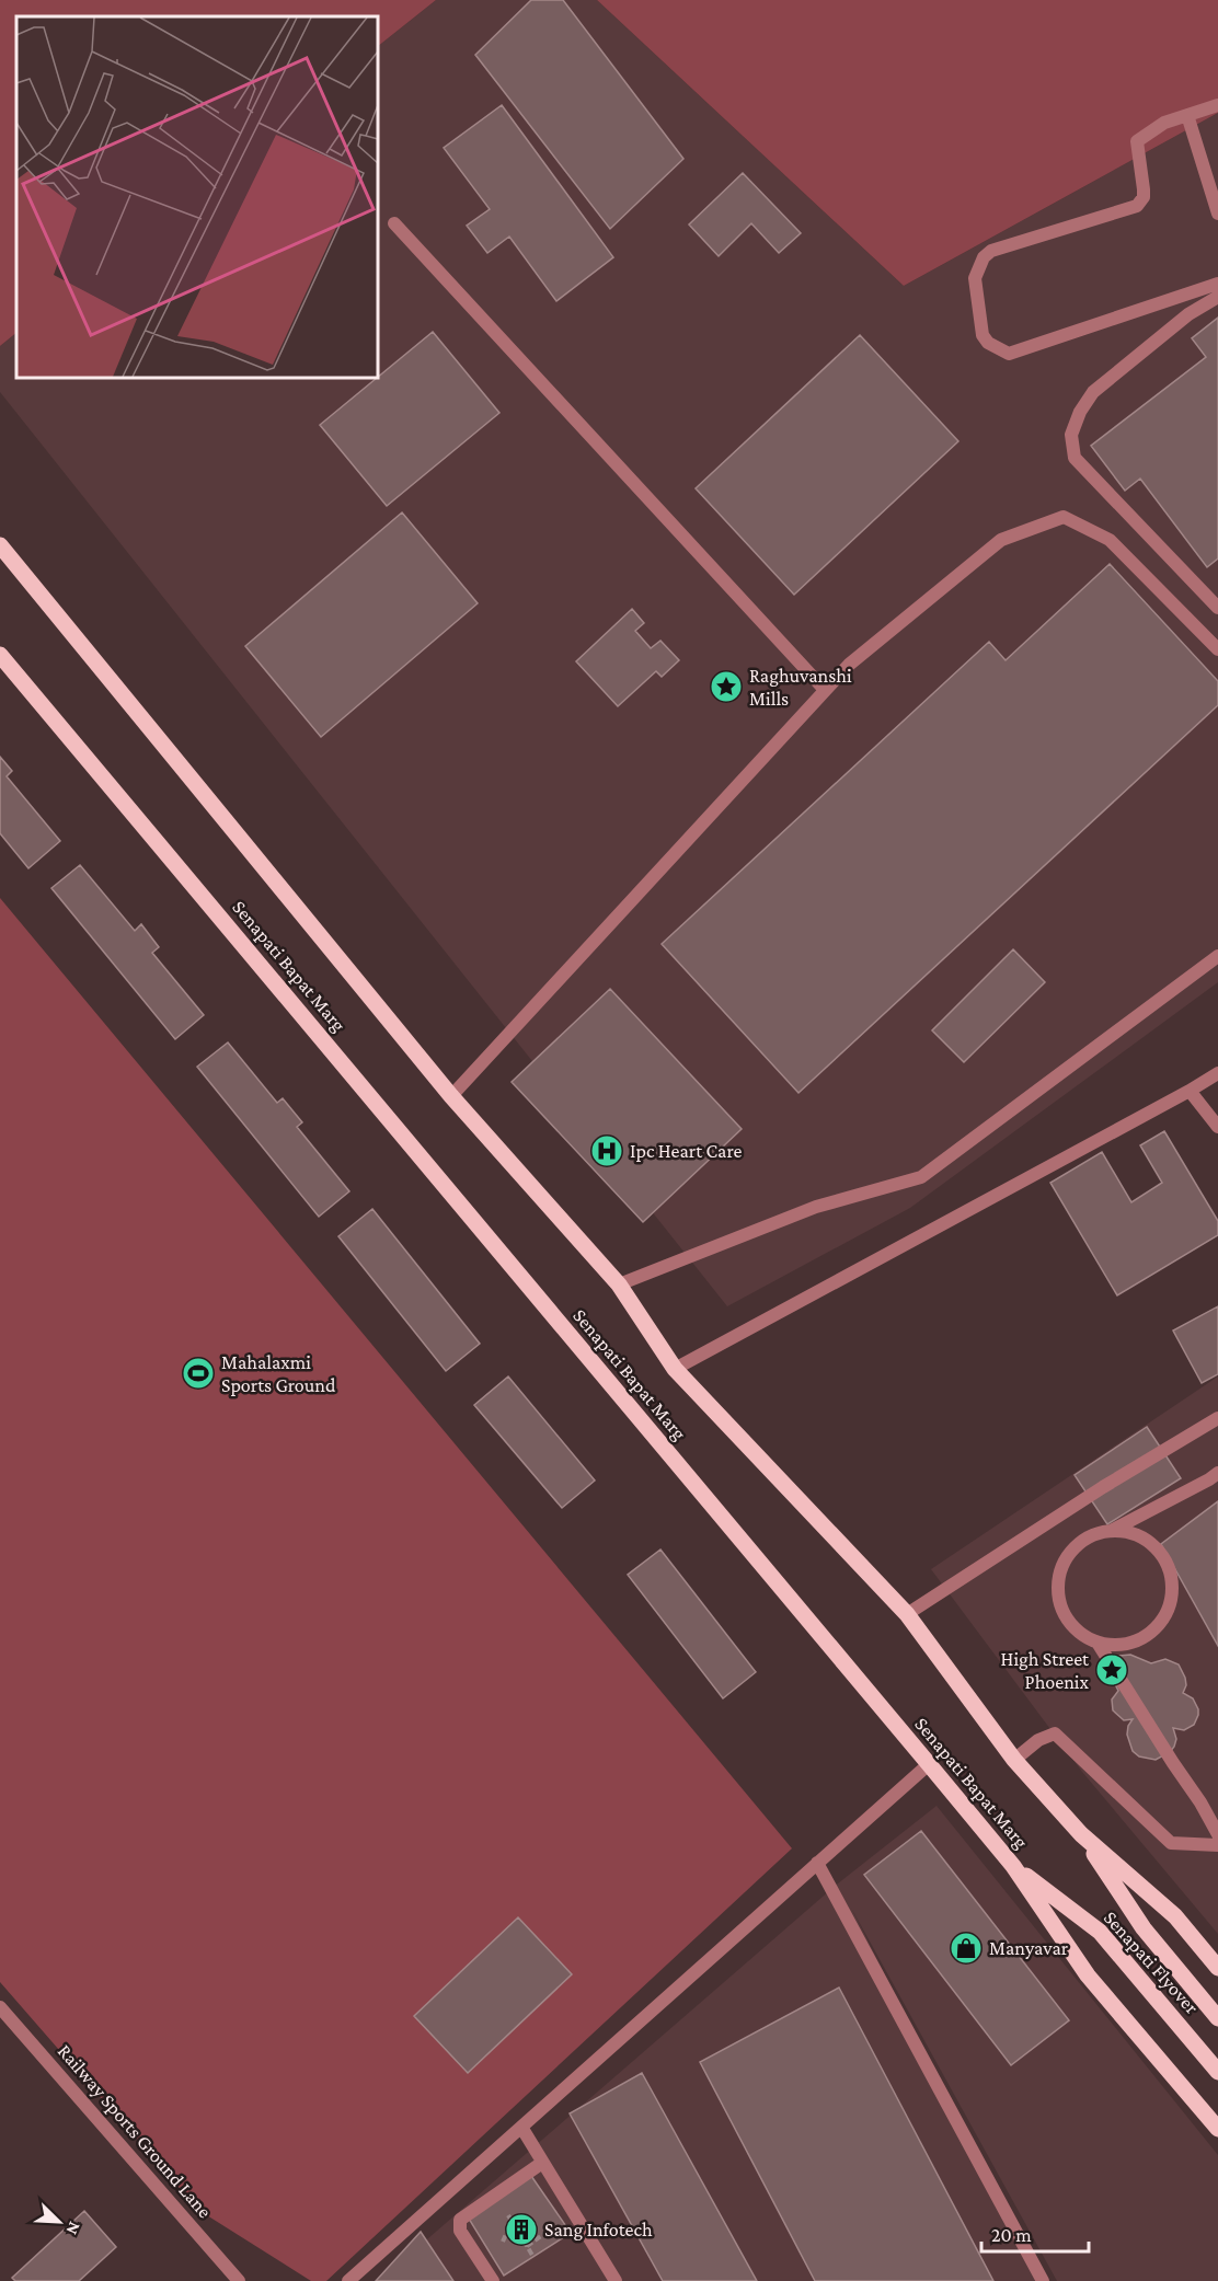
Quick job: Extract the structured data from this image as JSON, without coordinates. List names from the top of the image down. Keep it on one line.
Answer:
{"streets":{"main road":["Senapati Bapat Marg","Senapati Flyover"],"lane":["Railway Sports Ground Lane"]},"crossings":[["Senapati Bapat Marg","Senapati Flyover"]],"places":{"place":["Raghuvanshi Mills","High Street Phoenix"],"hospital":["Ipc Heart Care"],"sports":["Mahalaxmi Sports Ground"],"shop":["Manyavar"],"building":["Sang Infotech"]},"scale_bar":"20 m","north":"bottom right"}
